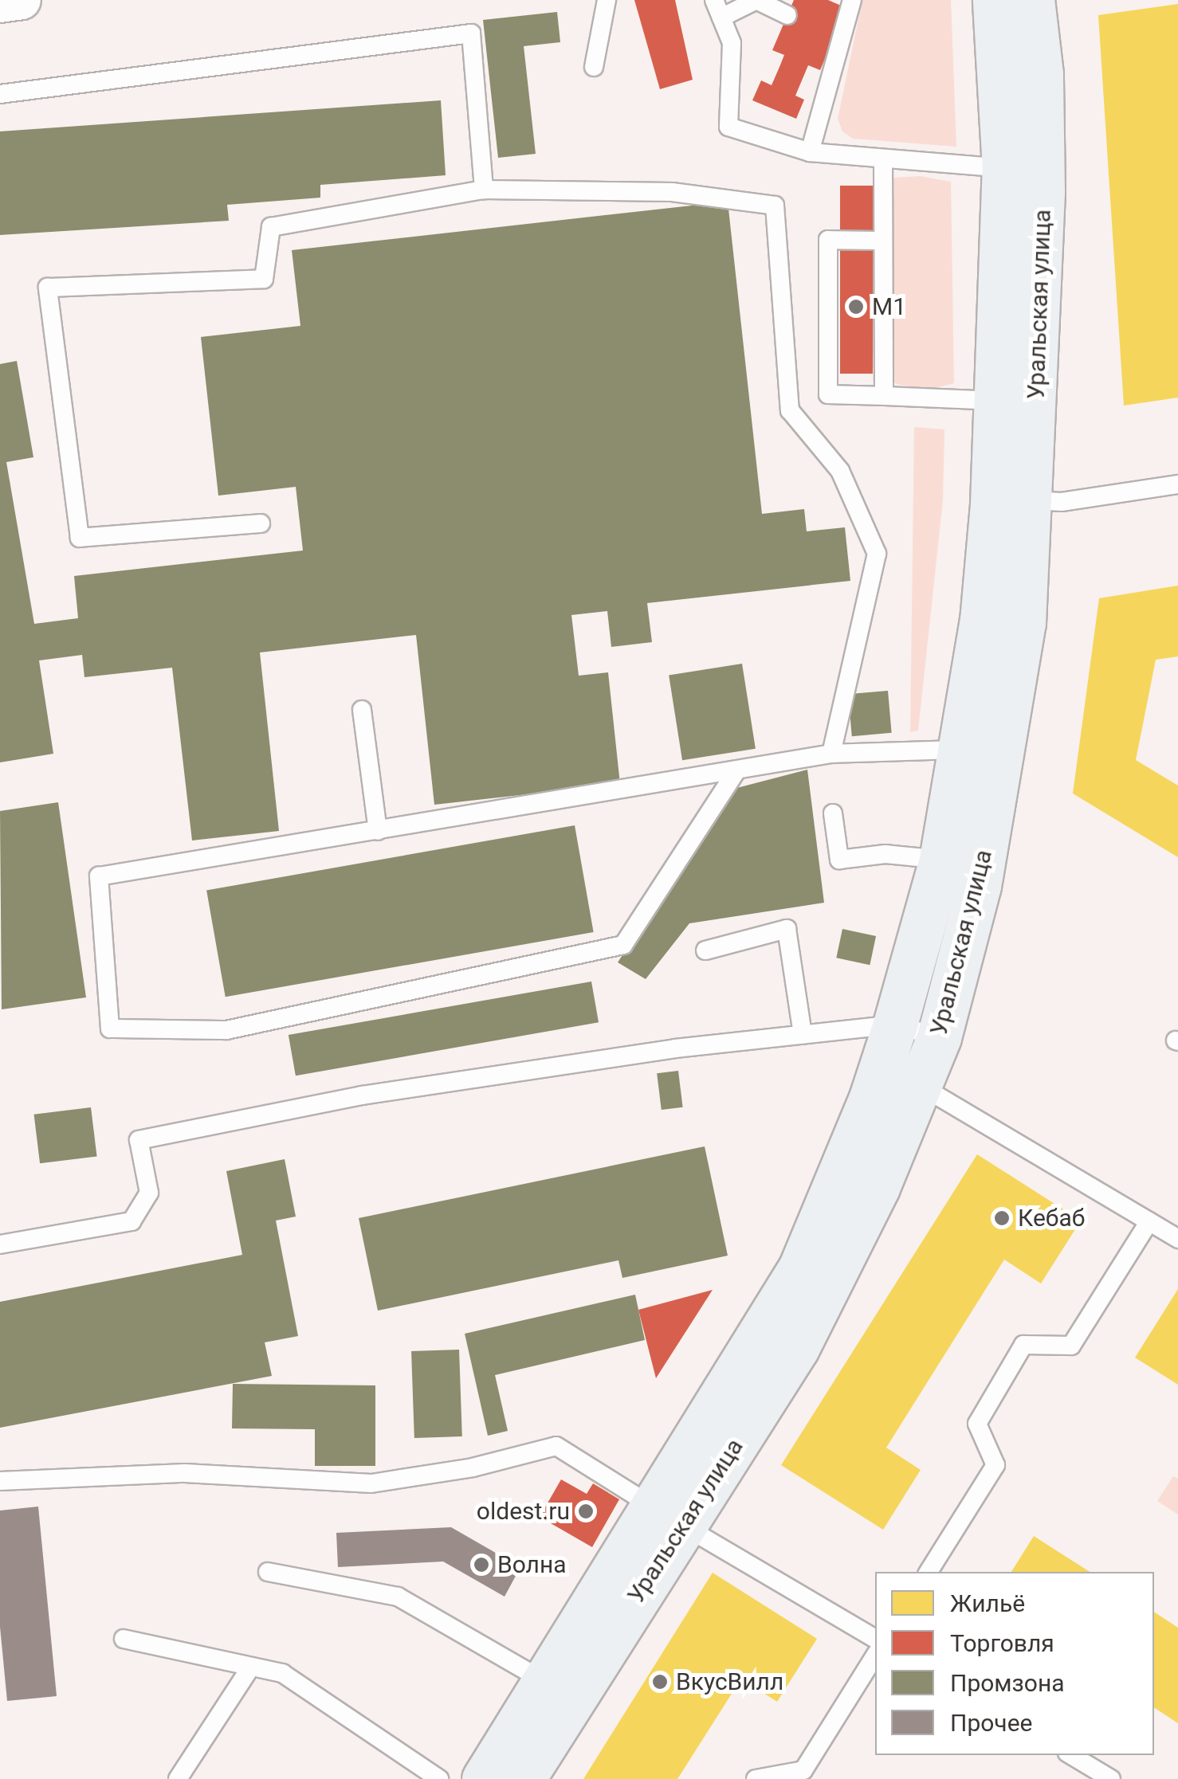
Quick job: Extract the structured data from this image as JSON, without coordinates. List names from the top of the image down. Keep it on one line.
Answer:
{"streets":{"main road":["Уральская улица"]},"places":["М1","Кебаб","oldest.ru","Волна","ВкусВилл"],"legend":["Жильё","Торговля","Промзона","Прочее"]}
